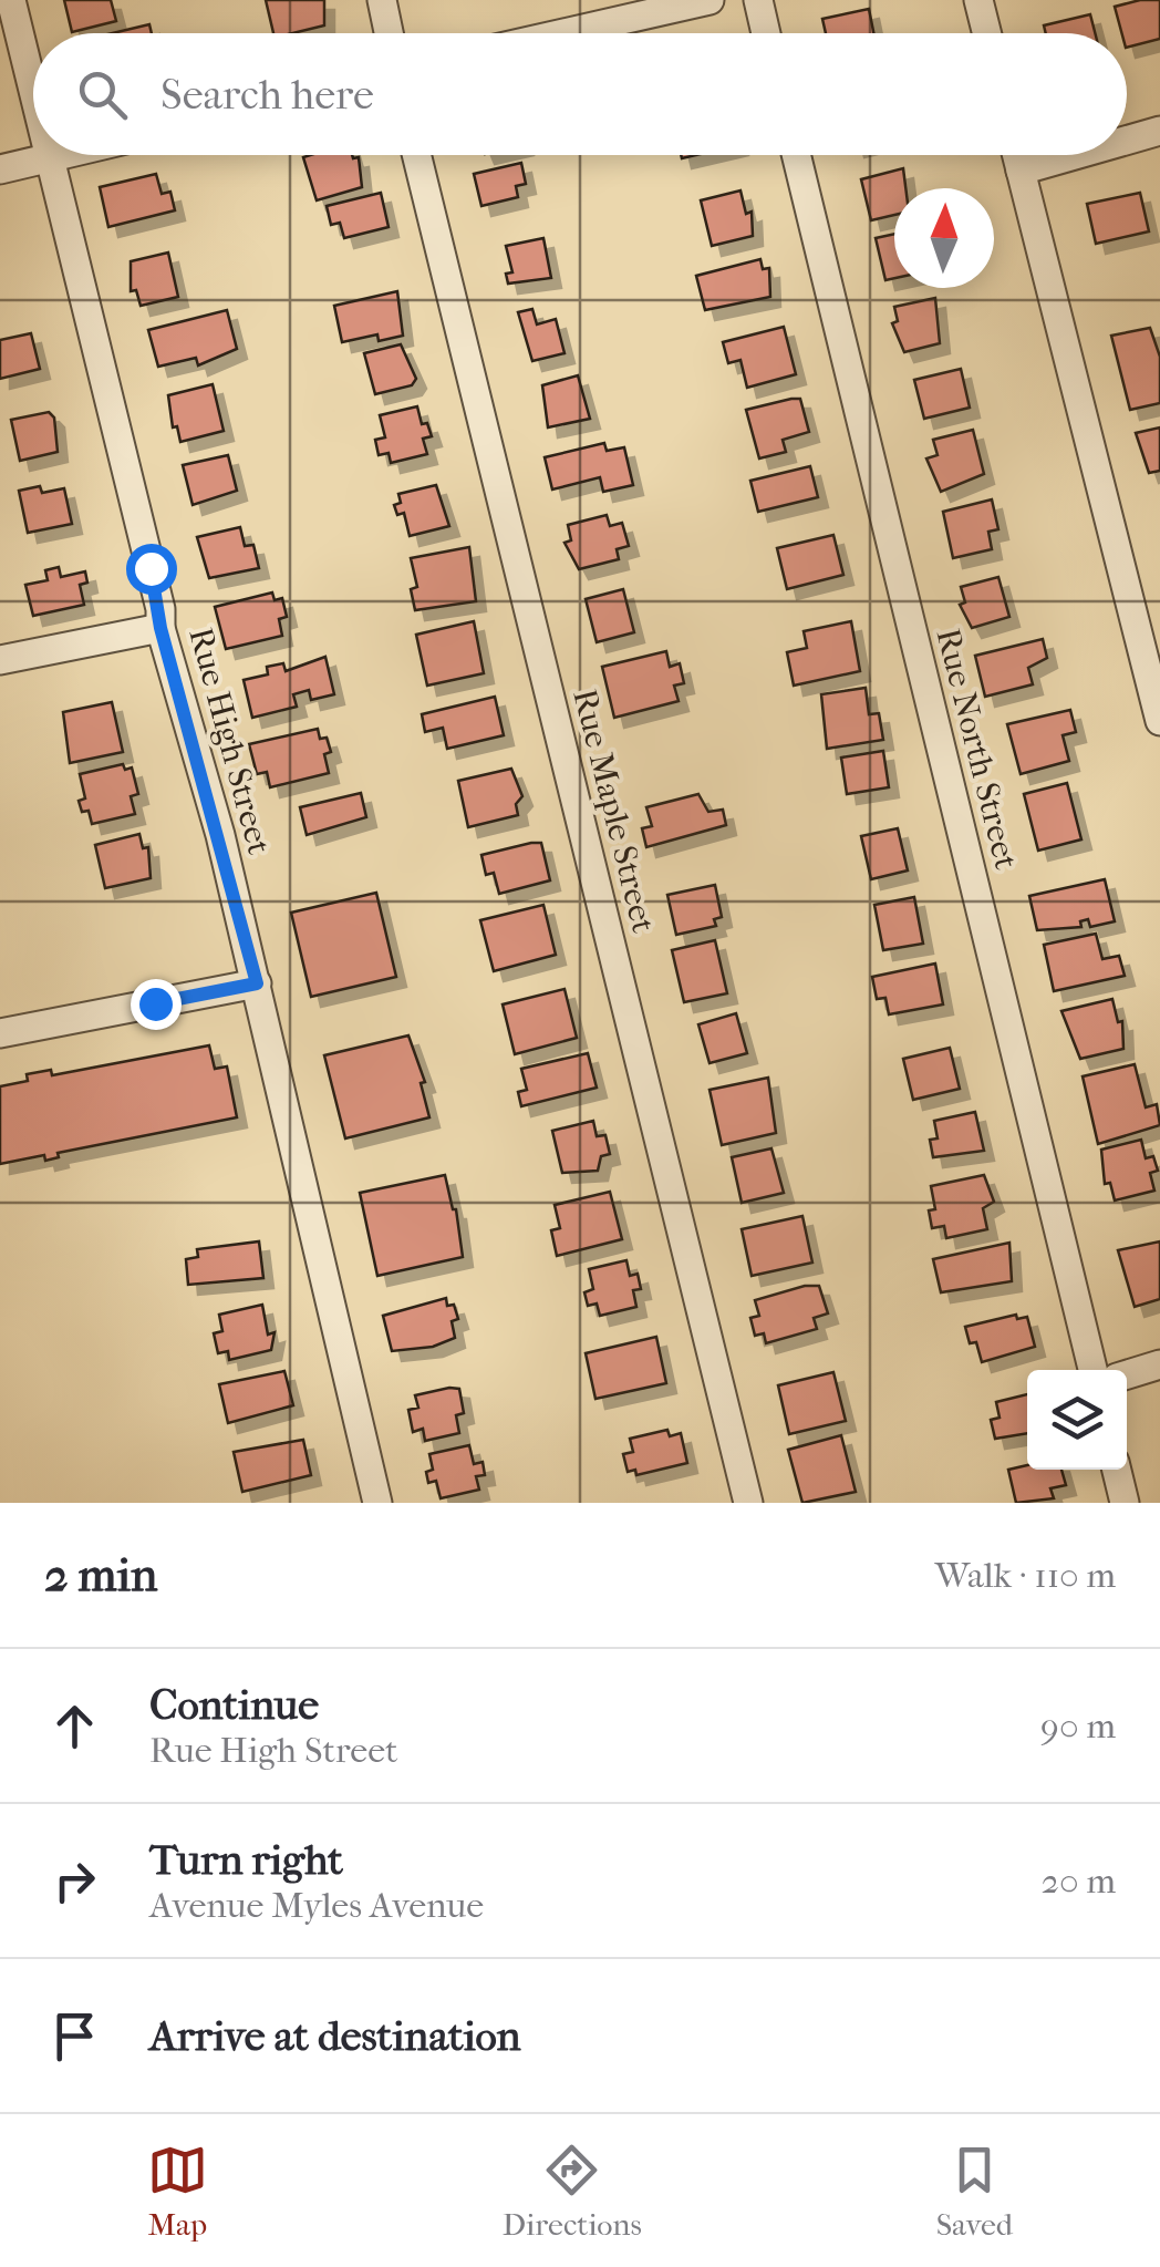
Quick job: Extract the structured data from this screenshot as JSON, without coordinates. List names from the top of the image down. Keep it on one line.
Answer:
{"streets":{"street":["Rue High Street","Rue North Street","Rue Maple Street"]},"north":"top","page":{"search":"Search here","heading":["2 min","Walk · 110 m"],"list":[["Continue","Rue High Street","90 m"],["Turn right","Avenue Myles Avenue","20 m"],"Arrive at destination"],"nav":["Map","Directions","Saved"]}}
